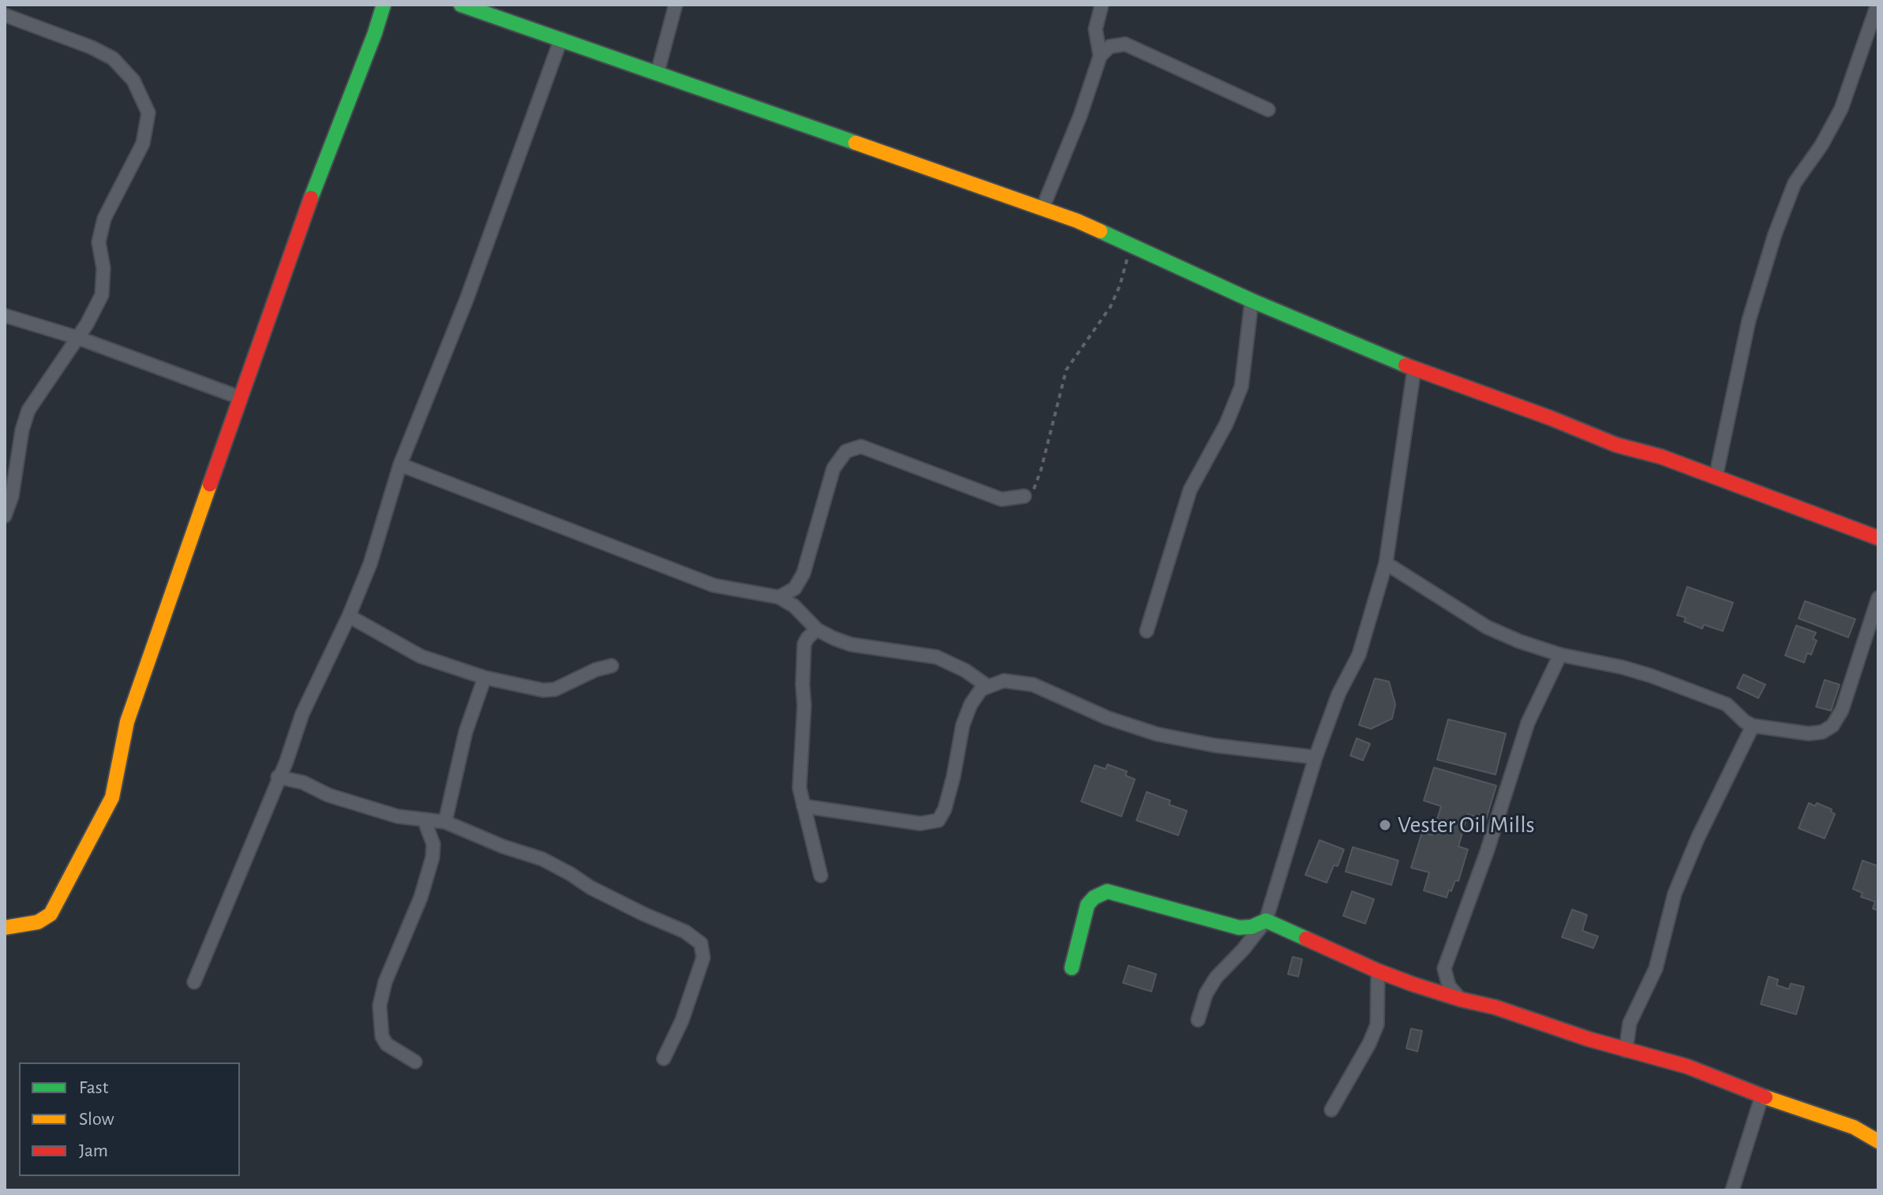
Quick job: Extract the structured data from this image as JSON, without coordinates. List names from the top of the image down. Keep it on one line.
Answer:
{"places":["Vester Oil Mills"],"legend":["Fast","Slow","Jam"]}
